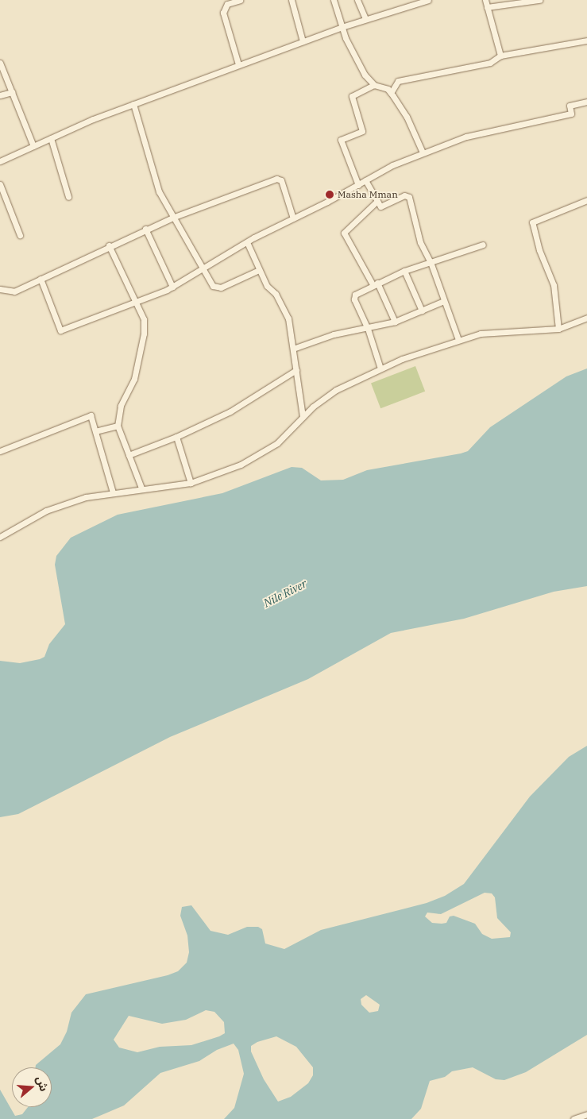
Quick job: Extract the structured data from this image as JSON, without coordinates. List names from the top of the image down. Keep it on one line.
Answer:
{"water":["Nile River"],"places":["Masha Mman"],"north":"right"}
